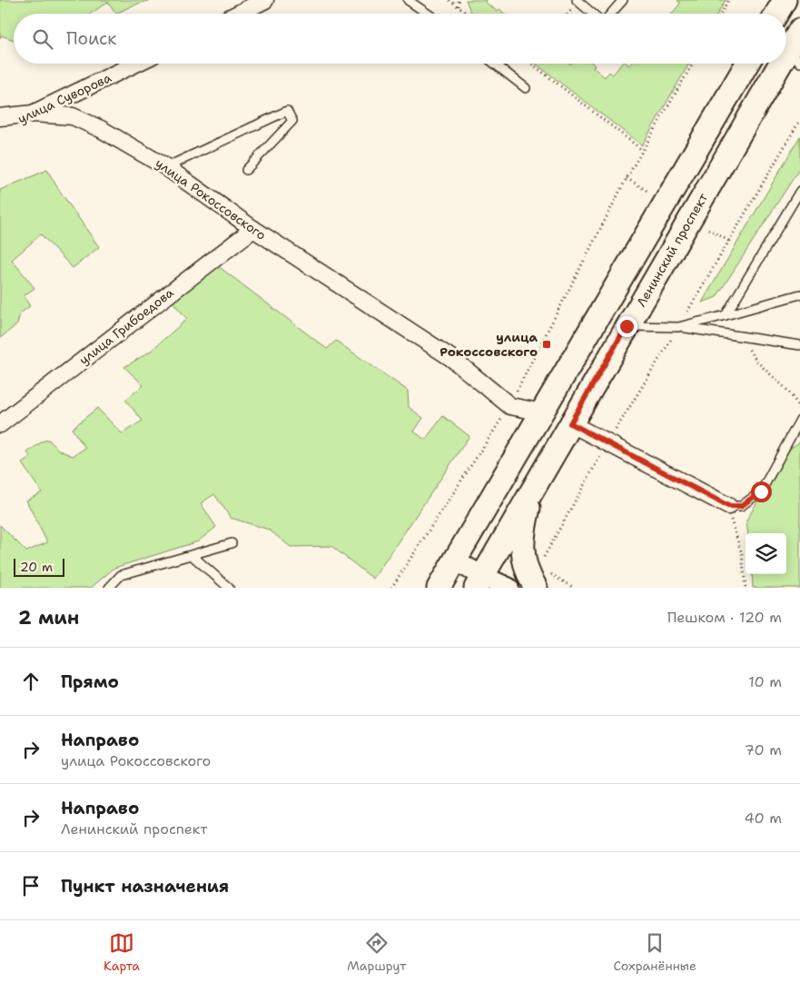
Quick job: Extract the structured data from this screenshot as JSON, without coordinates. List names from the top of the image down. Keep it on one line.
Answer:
{"streets":{"main road":["Ленинский проспект"],"street":["улица Суворова","улица Рокоссовского","улица Грибоедова"]},"crossings":[["улица Суворова","улица Рокоссовского"],["улица Рокоссовского","улица Грибоедова"]],"places":{"transit":["улица Рокоссовского"]},"scale_bar":"20 m","page":{"search":"Поиск","scale":"20 m","heading":["2 мин","Пешком · 120 m"],"list":[["Прямо","10 m"],["Направо","улица Рокоссовского","70 m"],["Направо","Ленинский проспект","40 m"],"Пункт назначения"],"nav":["Карта","Маршрут","Сохранённые"]}}
